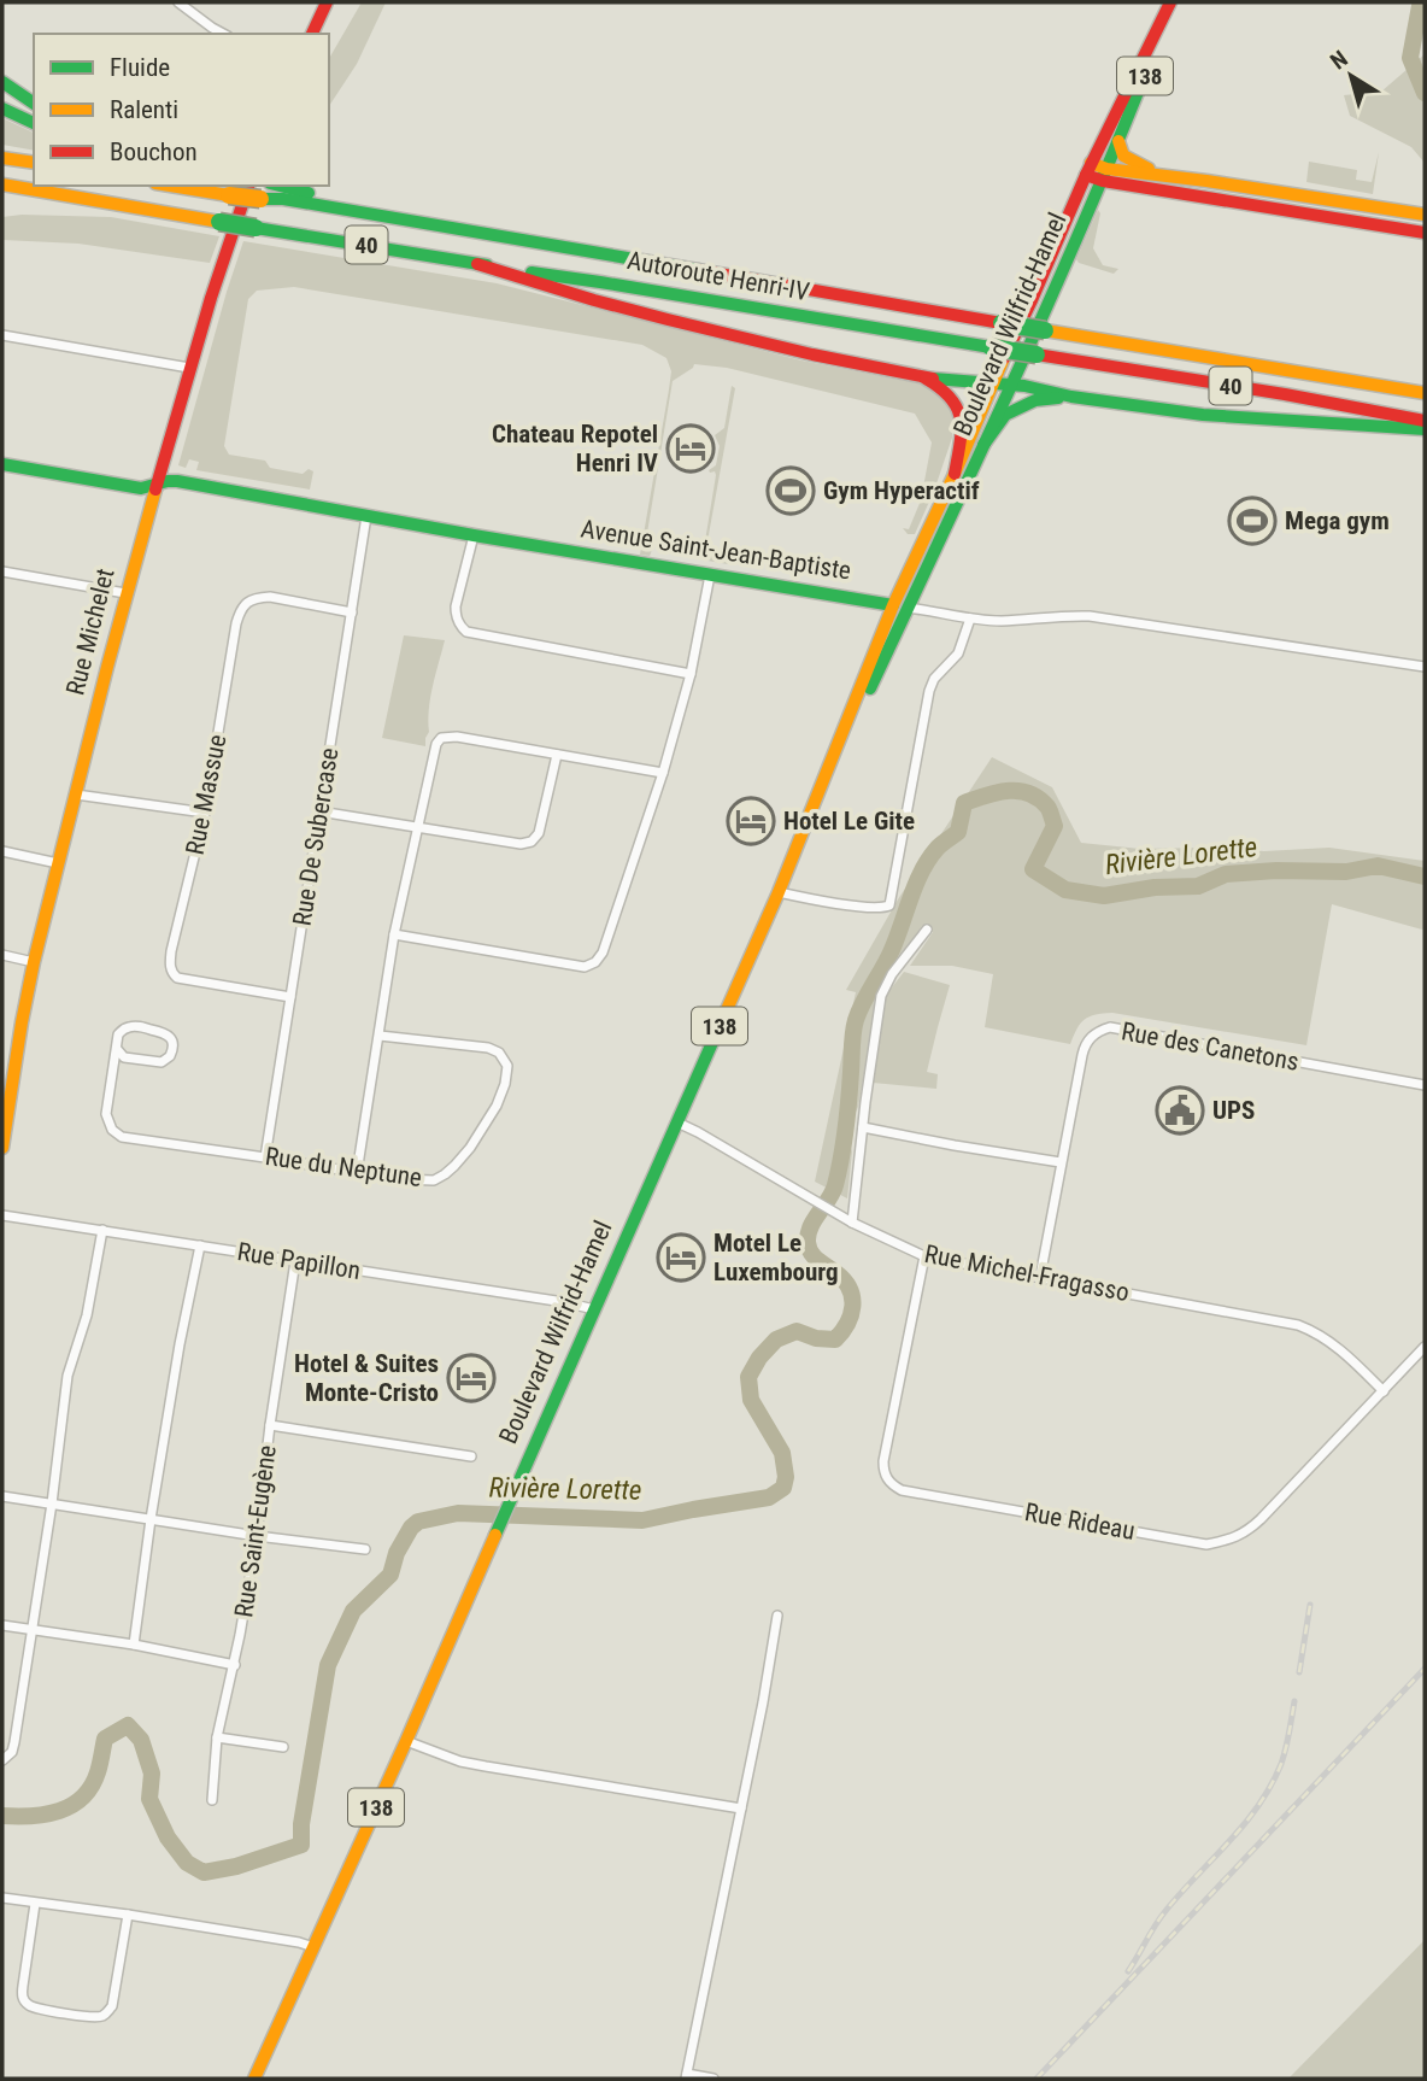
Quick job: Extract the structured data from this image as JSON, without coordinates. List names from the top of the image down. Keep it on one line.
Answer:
{"streets":{"main road":["138","40","Autoroute Henri-IV","Boulevard Wilfrid-Hamel","Avenue Saint-Jean-Baptiste","Rue Michelet"],"street":["Rue Massue","Rue De Subercase","Rue des Canetons","Rue du Neptune","Rue Papillon","Rue Michel-Fragasso","Rue Rideau","Rue Saint-Eugène"]},"crossings":[["40","Autoroute Henri-IV"],["40","Rue Michelet"],["Autoroute Henri-IV","Rue Michelet"],["Boulevard Wilfrid-Hamel","Avenue Saint-Jean-Baptiste"],["Boulevard Wilfrid-Hamel","Rue Papillon"],["Boulevard Wilfrid-Hamel","Rue Michel-Fragasso"],["Avenue Saint-Jean-Baptiste","Rue Michelet"],["Avenue Saint-Jean-Baptiste","Rue De Subercase"],["Rue Massue","Rue De Subercase"],["Rue De Subercase","Rue du Neptune"],["Rue des Canetons","Rue Michel-Fragasso"],["Rue Papillon","Rue Saint-Eugène"],["Rue Michel-Fragasso","Rue Rideau"]],"water":["Rivière Lorette"],"places":{"hotel":["Chateau Repotel Henri IV","Hotel Le Gite","Motel Le Luxembourg","Hotel & Suites Monte-Cristo"],"sports":["Gym Hyperactif","Mega gym"],"public building":["UPS"]},"legend":["Fluide","Ralenti","Bouchon"],"north":"top left"}
